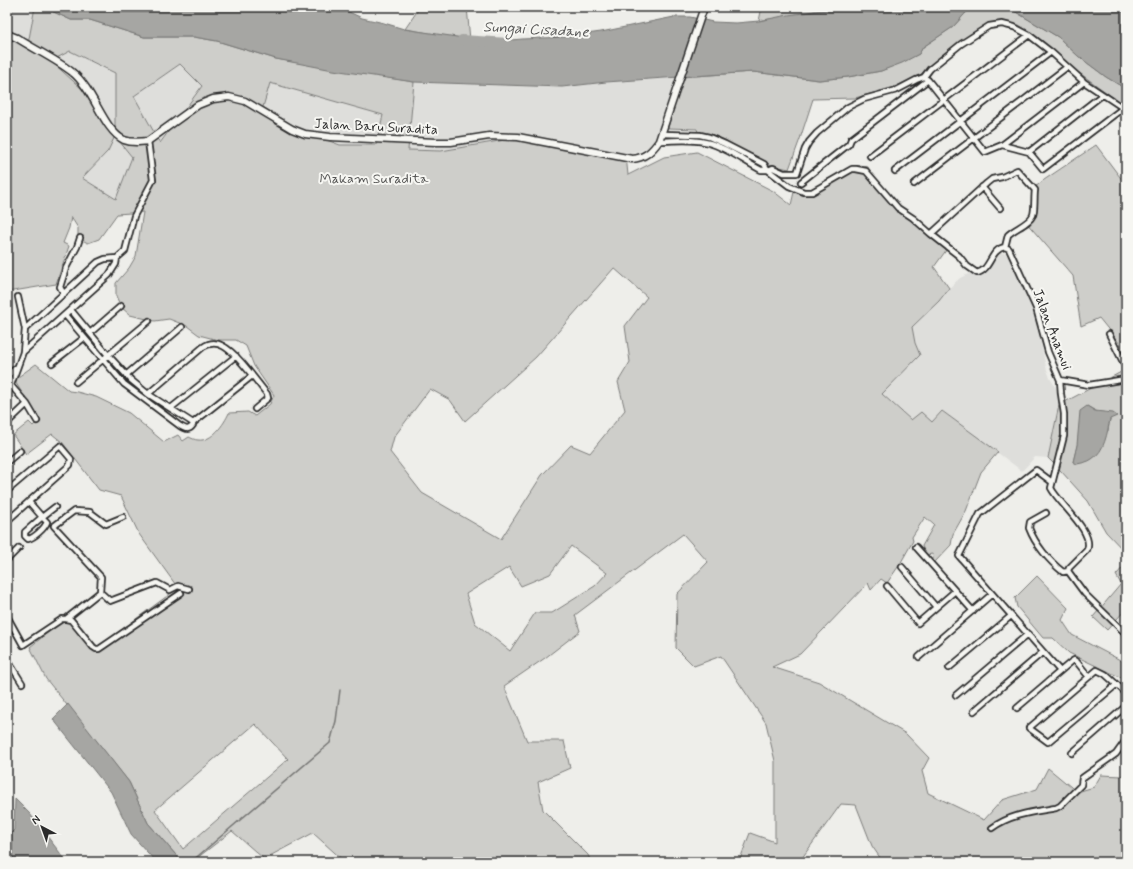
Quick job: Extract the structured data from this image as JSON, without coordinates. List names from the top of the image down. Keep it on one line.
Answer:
{"streets":{"main road":["Jalan Baru Suradita"],"street":["Jalan Anamui"]},"water":["Sungai Cisadane"],"parks":["Makam Suradita"],"north":"top left"}
